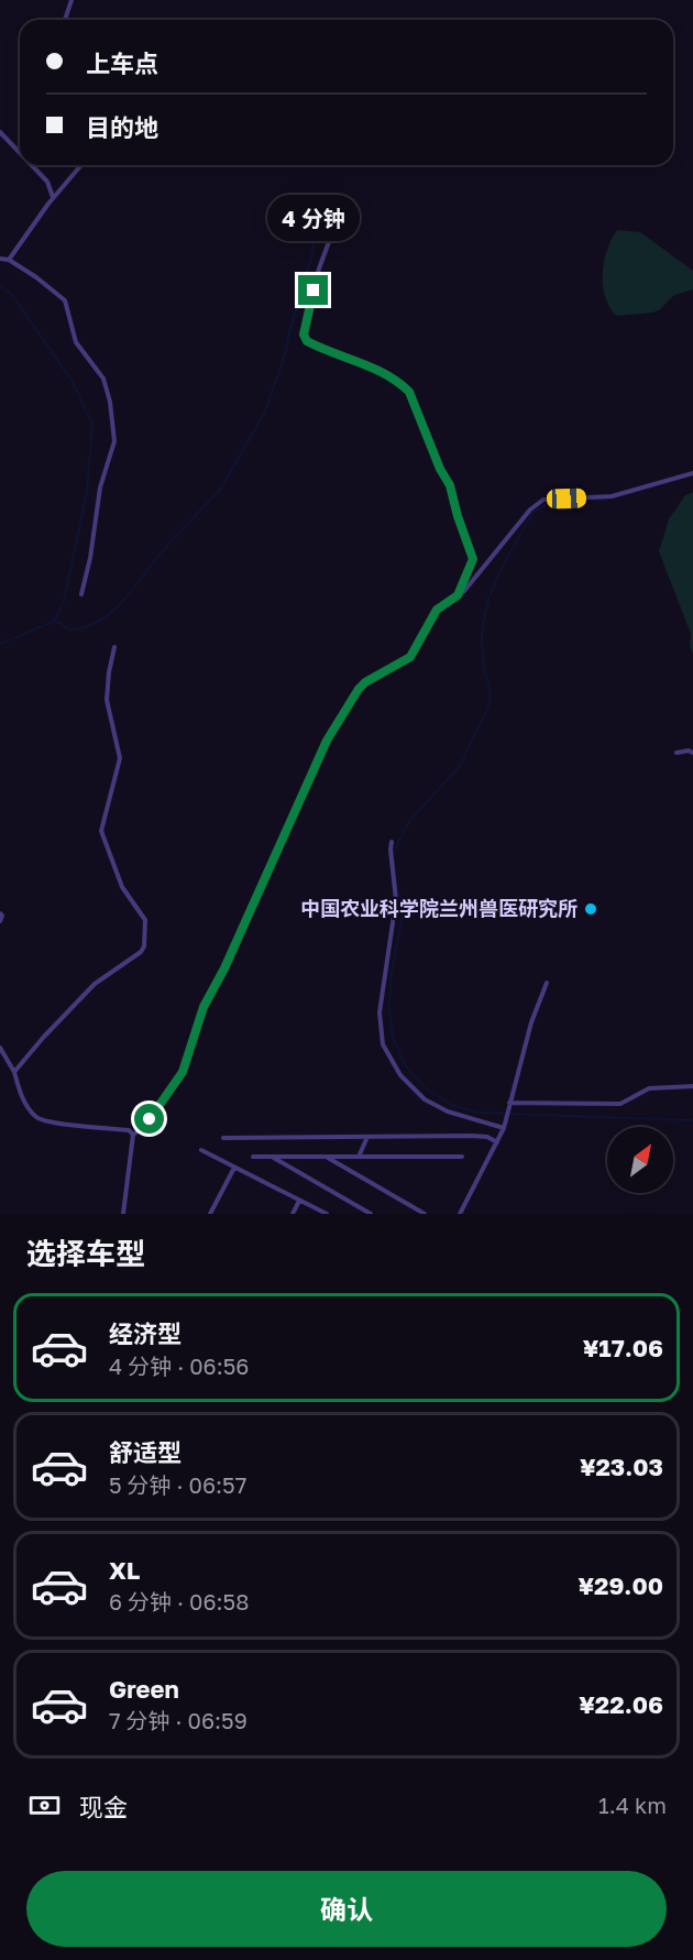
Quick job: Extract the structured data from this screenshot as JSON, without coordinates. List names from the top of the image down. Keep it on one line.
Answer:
{"places":["中国农业科学院兰州兽医研究所"],"north":"top right","page":{"banner":["上车点","目的地"],"bubble":"4 分钟","heading":"选择车型","list":[{"name":"经济型","note":"4 分钟 · 06:56","value":"¥17.06"},{"name":"舒适型","note":"5 分钟 · 06:57","value":"¥23.03"},{"name":"XL","note":"6 分钟 · 06:58","value":"¥29.00"},{"name":"Green","note":"7 分钟 · 06:59","value":"¥22.06"}],"pay":["现金","1.4 km"],"buttons":"确认"}}
